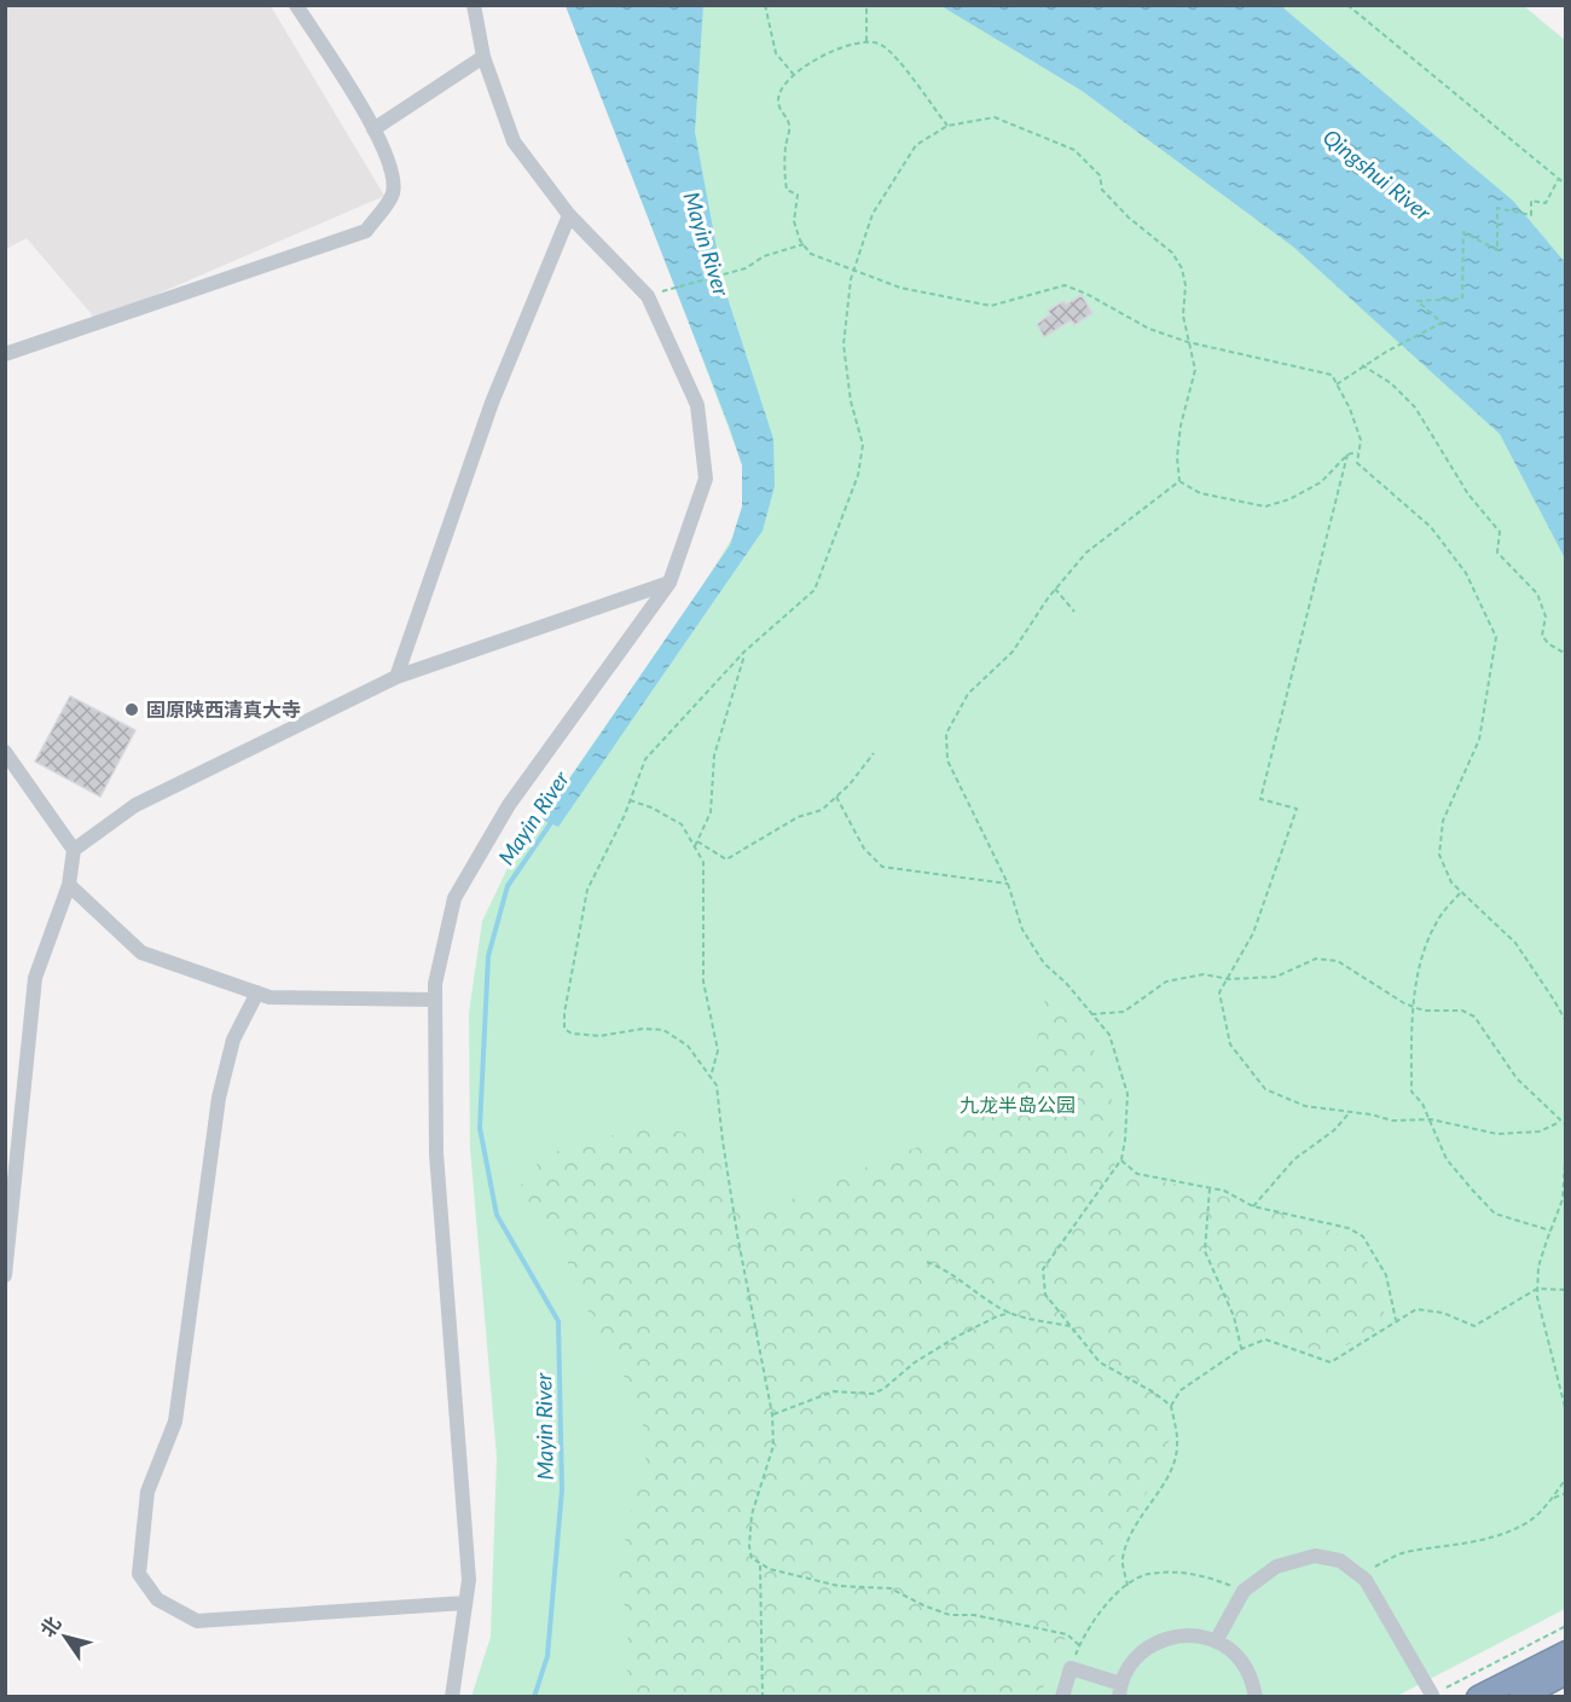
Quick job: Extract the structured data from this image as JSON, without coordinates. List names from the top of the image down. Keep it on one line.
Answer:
{"water":["Qingshui River","Mayin River"],"parks":["九龙半岛公园"],"places":["固原陕西清真大寺"],"north":"top left"}
